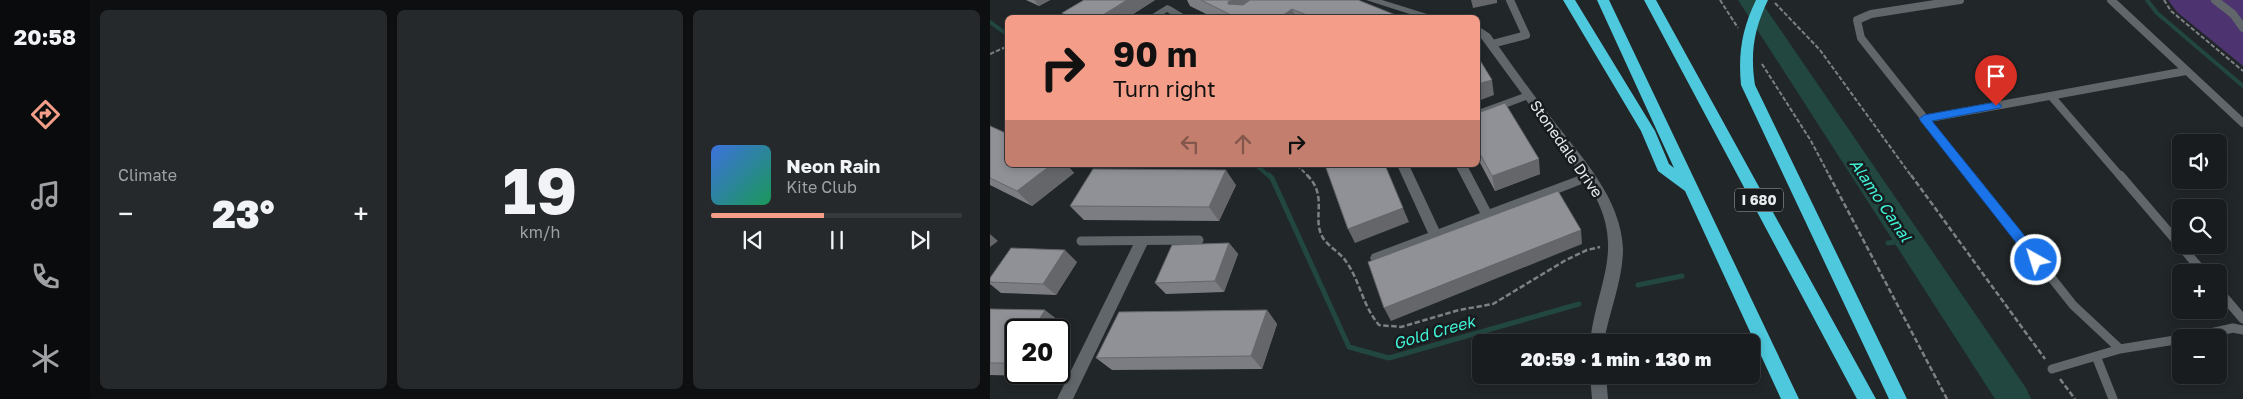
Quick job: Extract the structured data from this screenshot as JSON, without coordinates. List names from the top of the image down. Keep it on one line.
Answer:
{"streets":{"highway":["I 680"],"street":["Stonedale Drive"]},"water":["Alamo Canal","Gold Creek"],"page":{"tabs":"20:58","tile":["Climate",["19","km/h"]],"turn":["90 m","Turn right"],"map_buttons":["+","−"],"song":["Neon Rain","Kite Club"],"heat":["−","23°","+"],"limit":"20","trip":"20:59 · 1 min · 130 m"}}
